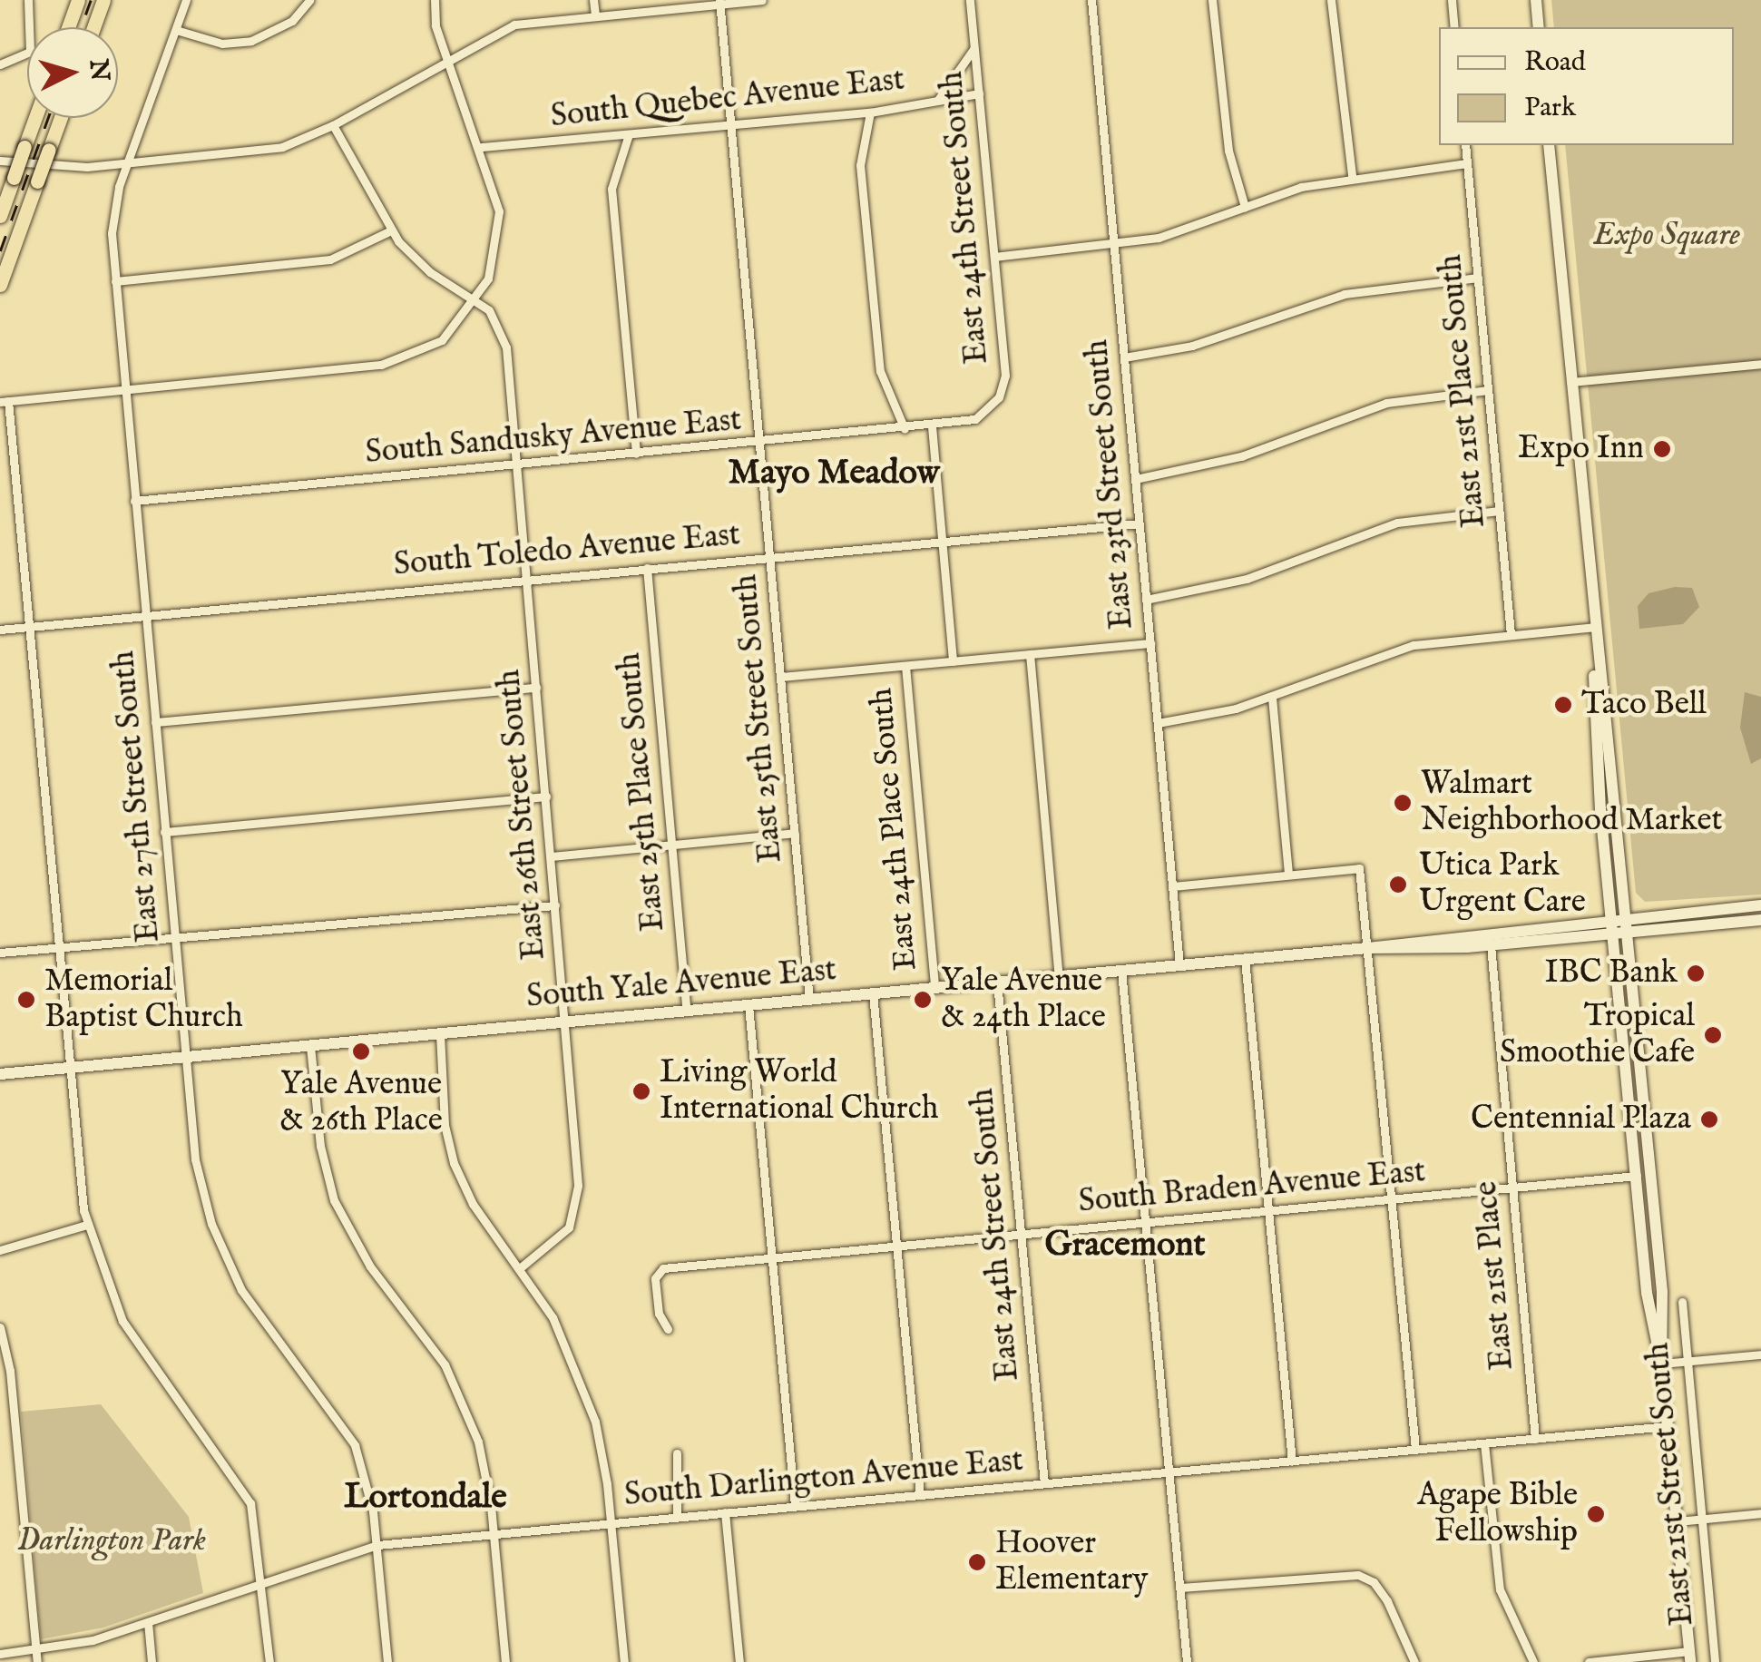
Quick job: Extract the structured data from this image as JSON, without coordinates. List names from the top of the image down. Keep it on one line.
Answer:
{"streets":{"main road":["South Yale Avenue East","East 21st Street South"],"street":["South Quebec Avenue East","East 24th Street South","East 21st Place South","South Sandusky Avenue East","East 23rd Street South","South Toledo Avenue East","East 25th Street South","East 25th Place South","East 27th Street South","East 26th Street South","East 24th Place South","South Braden Avenue East","East 21st Place","South Darlington Avenue East"]},"crossings":[["South Quebec Avenue East","East 24th Street South"],["South Quebec Avenue East","East 25th Street South"],["East 24th Street South","South Sandusky Avenue East"],["East 24th Street South","South Yale Avenue East"],["East 24th Street South","South Braden Avenue East"],["East 24th Street South","South Darlington Avenue East"],["South Sandusky Avenue East","East 25th Street South"],["South Sandusky Avenue East","East 27th Street South"],["South Sandusky Avenue East","East 26th Street South"],["East 23rd Street South","South Toledo Avenue East"],["East 23rd Street South","South Yale Avenue East"],["South Toledo Avenue East","East 25th Street South"],["South Toledo Avenue East","East 25th Place South"],["South Toledo Avenue East","East 27th Street South"],["South Toledo Avenue East","East 26th Street South"],["East 25th Street South","South Yale Avenue East"],["East 25th Place South","South Yale Avenue East"],["East 27th Street South","South Yale Avenue East"],["East 27th Street South","South Darlington Avenue East"],["East 26th Street South","South Yale Avenue East"],["East 24th Place South","South Yale Avenue East"],["South Yale Avenue East","East 21st Place"],["South Yale Avenue East","East 21st Street South"],["South Braden Avenue East","East 21st Place"],["South Braden Avenue East","East 21st Street South"],["East 21st Place","South Darlington Avenue East"],["South Darlington Avenue East","East 21st Street South"]],"districts":["Mayo Meadow","Gracemont","Lortondale"],"parks":["Expo Square","Darlington Park"],"places":["Expo Inn","Taco Bell","Walmart Neighborhood Market","Utica Park Urgent Care","IBC Bank","Memorial Baptist Church","Yale Avenue & 24th Place","Tropical Smoothie Cafe","Yale Avenue & 26th Place","Living World International Church","Centennial Plaza","Agape Bible Fellowship","Hoover Elementary"],"legend":["Road","Park"],"north":"right"}
